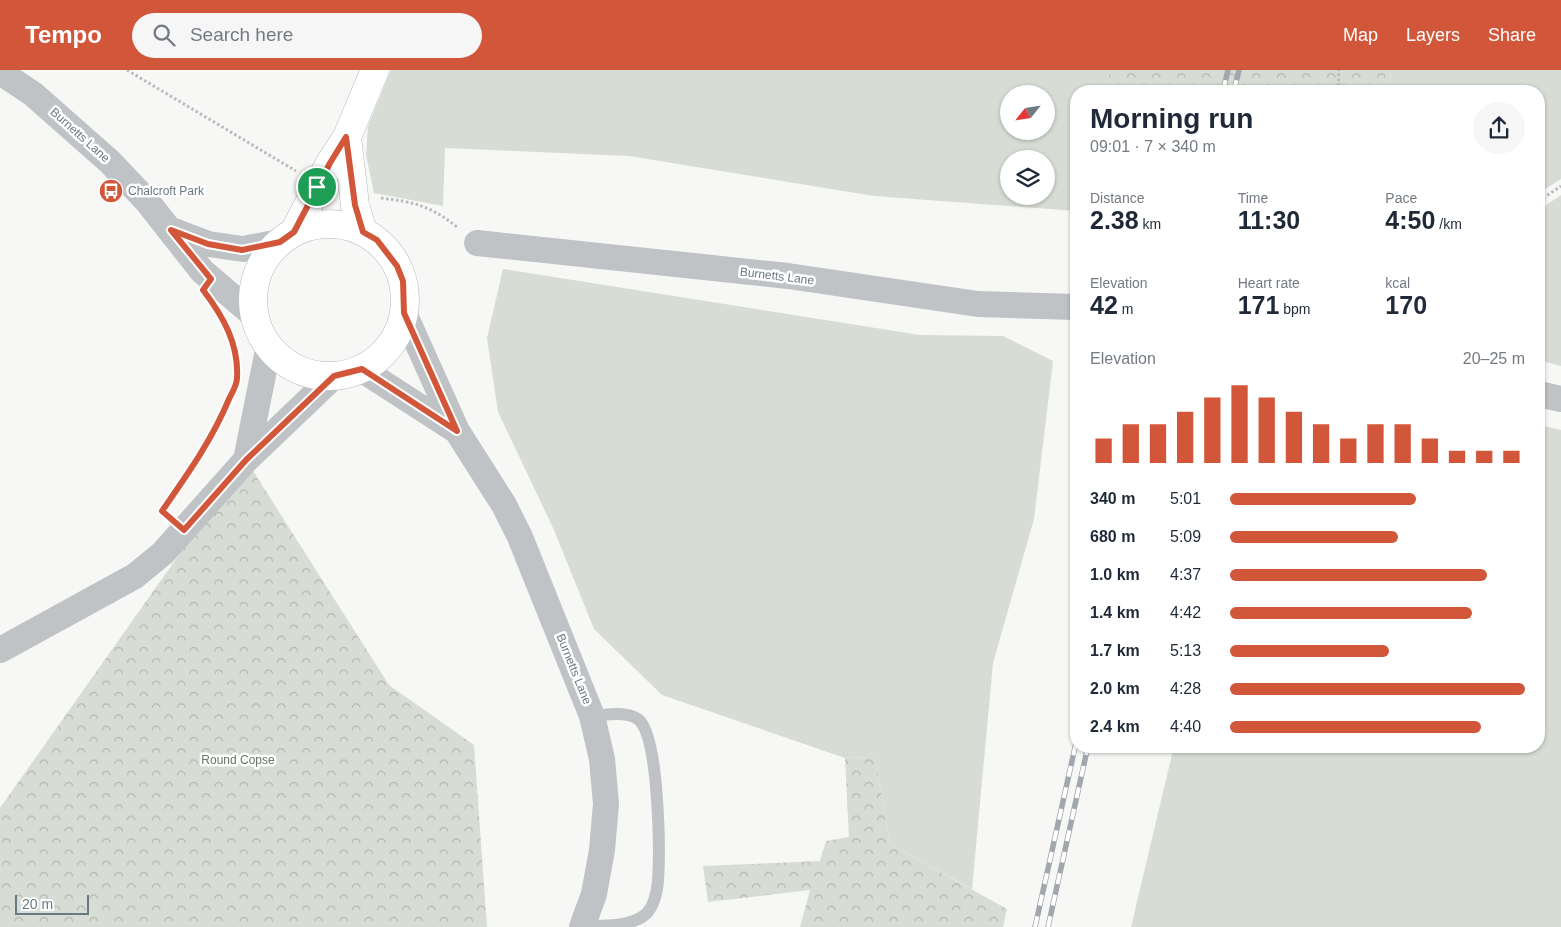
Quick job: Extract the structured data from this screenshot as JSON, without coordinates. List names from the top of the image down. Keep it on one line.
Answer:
{"streets":{"street":["Burnetts Lane"]},"parks":["Round Copse"],"places":{"bus stop":["Chalcroft Park"]},"scale_bar":"20 m","north":"bottom left","page":{"header":"Tempo","search":"Search here","nav":["Map","Layers","Share"],"heading":["Morning run","09:01 · 7 × 340 m"],"stats":[["Distance","2.38 km"],["Time","11:30"],["Pace","4:50 /km"],["Elevation","42 m"],["Heart rate","171 bpm"],["kcal","170"]],"chart":["Elevation","20–25 m"],"list":[{"name":"340 m","note":"5:01"},{"name":"680 m","note":"5:09"},{"name":"1.0 km","note":"4:37"},{"name":"1.4 km","note":"4:42"},{"name":"1.7 km","note":"5:13"},{"name":"2.0 km","note":"4:28"},{"name":"2.4 km","note":"4:40"}],"scale":"20 m"}}
